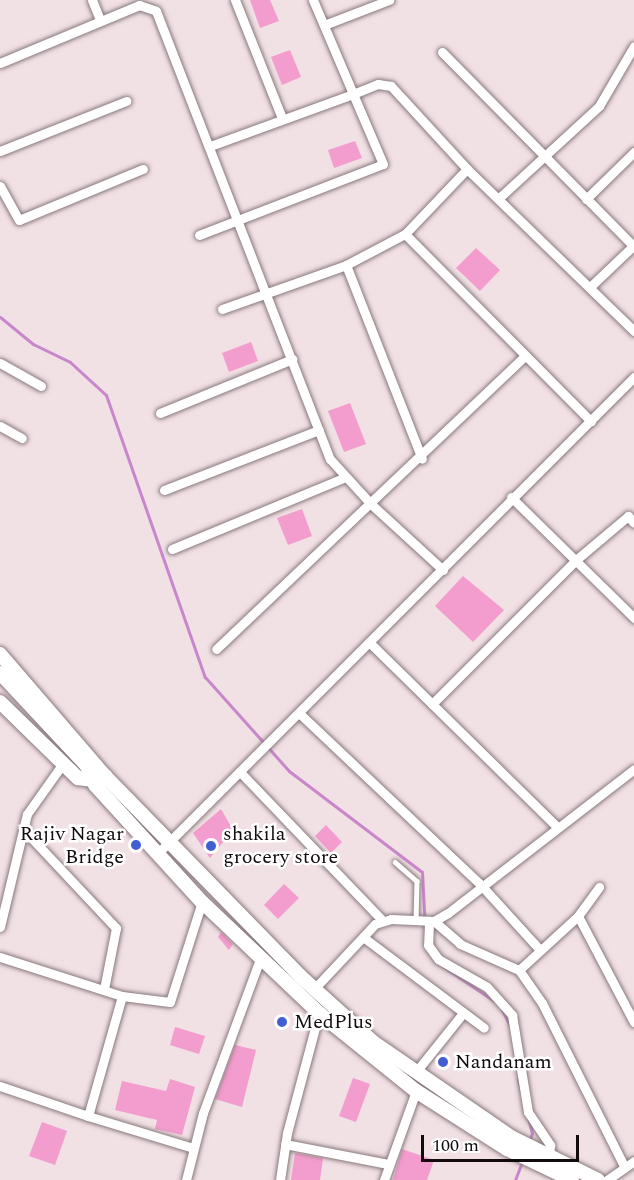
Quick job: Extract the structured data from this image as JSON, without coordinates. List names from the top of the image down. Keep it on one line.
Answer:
{"places":["Rajiv Nagar Bridge","shakila grocery store","MedPlus","Nandanam"],"scale_bar":"100 m"}
